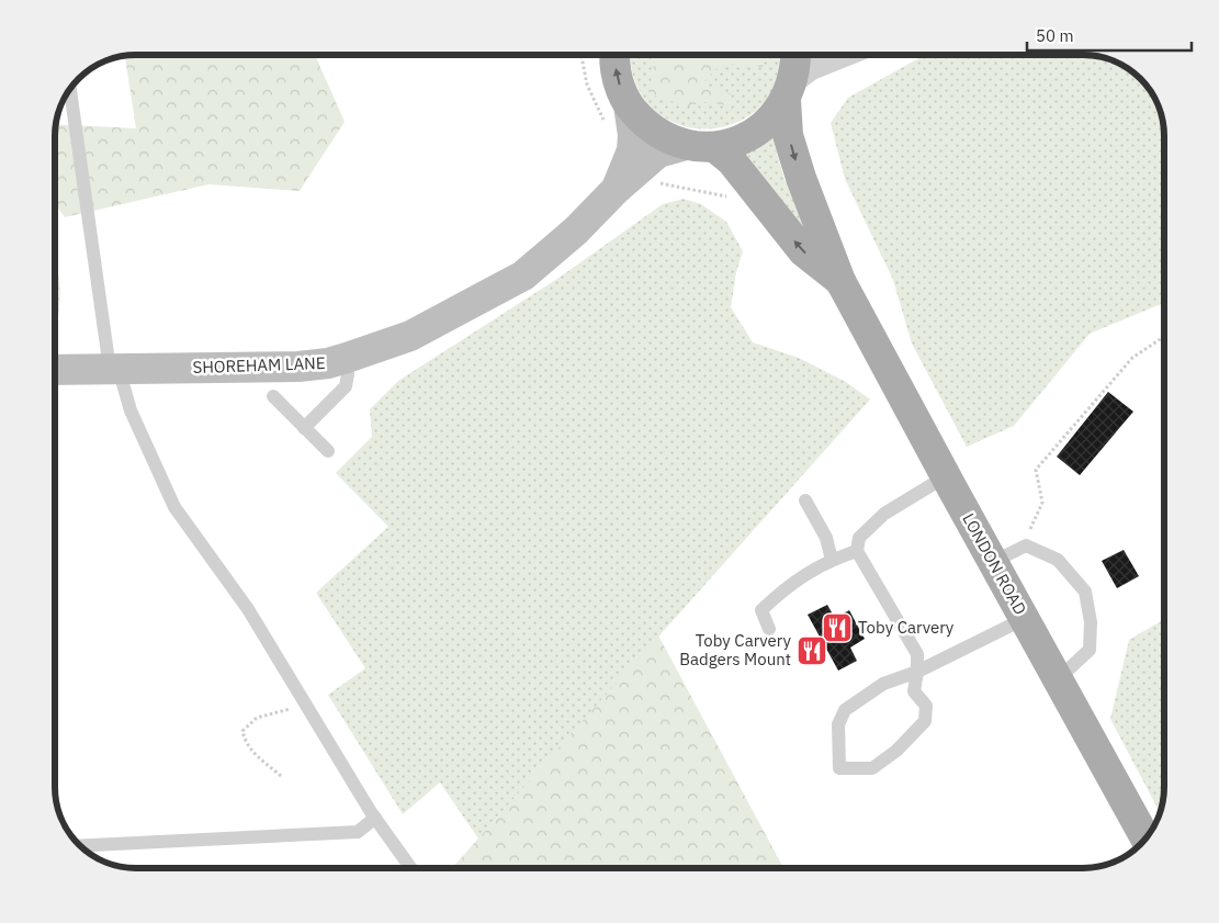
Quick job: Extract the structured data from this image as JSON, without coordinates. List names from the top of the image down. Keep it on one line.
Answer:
{"streets":{"main road":["LONDON ROAD"],"street":["SHOREHAM LANE"]},"crossings":[["SHOREHAM LANE","LONDON ROAD"]],"places":{"restaurant":["Toby Carvery","Toby Carvery Badgers Mount"]},"scale_bar":"50 m"}
